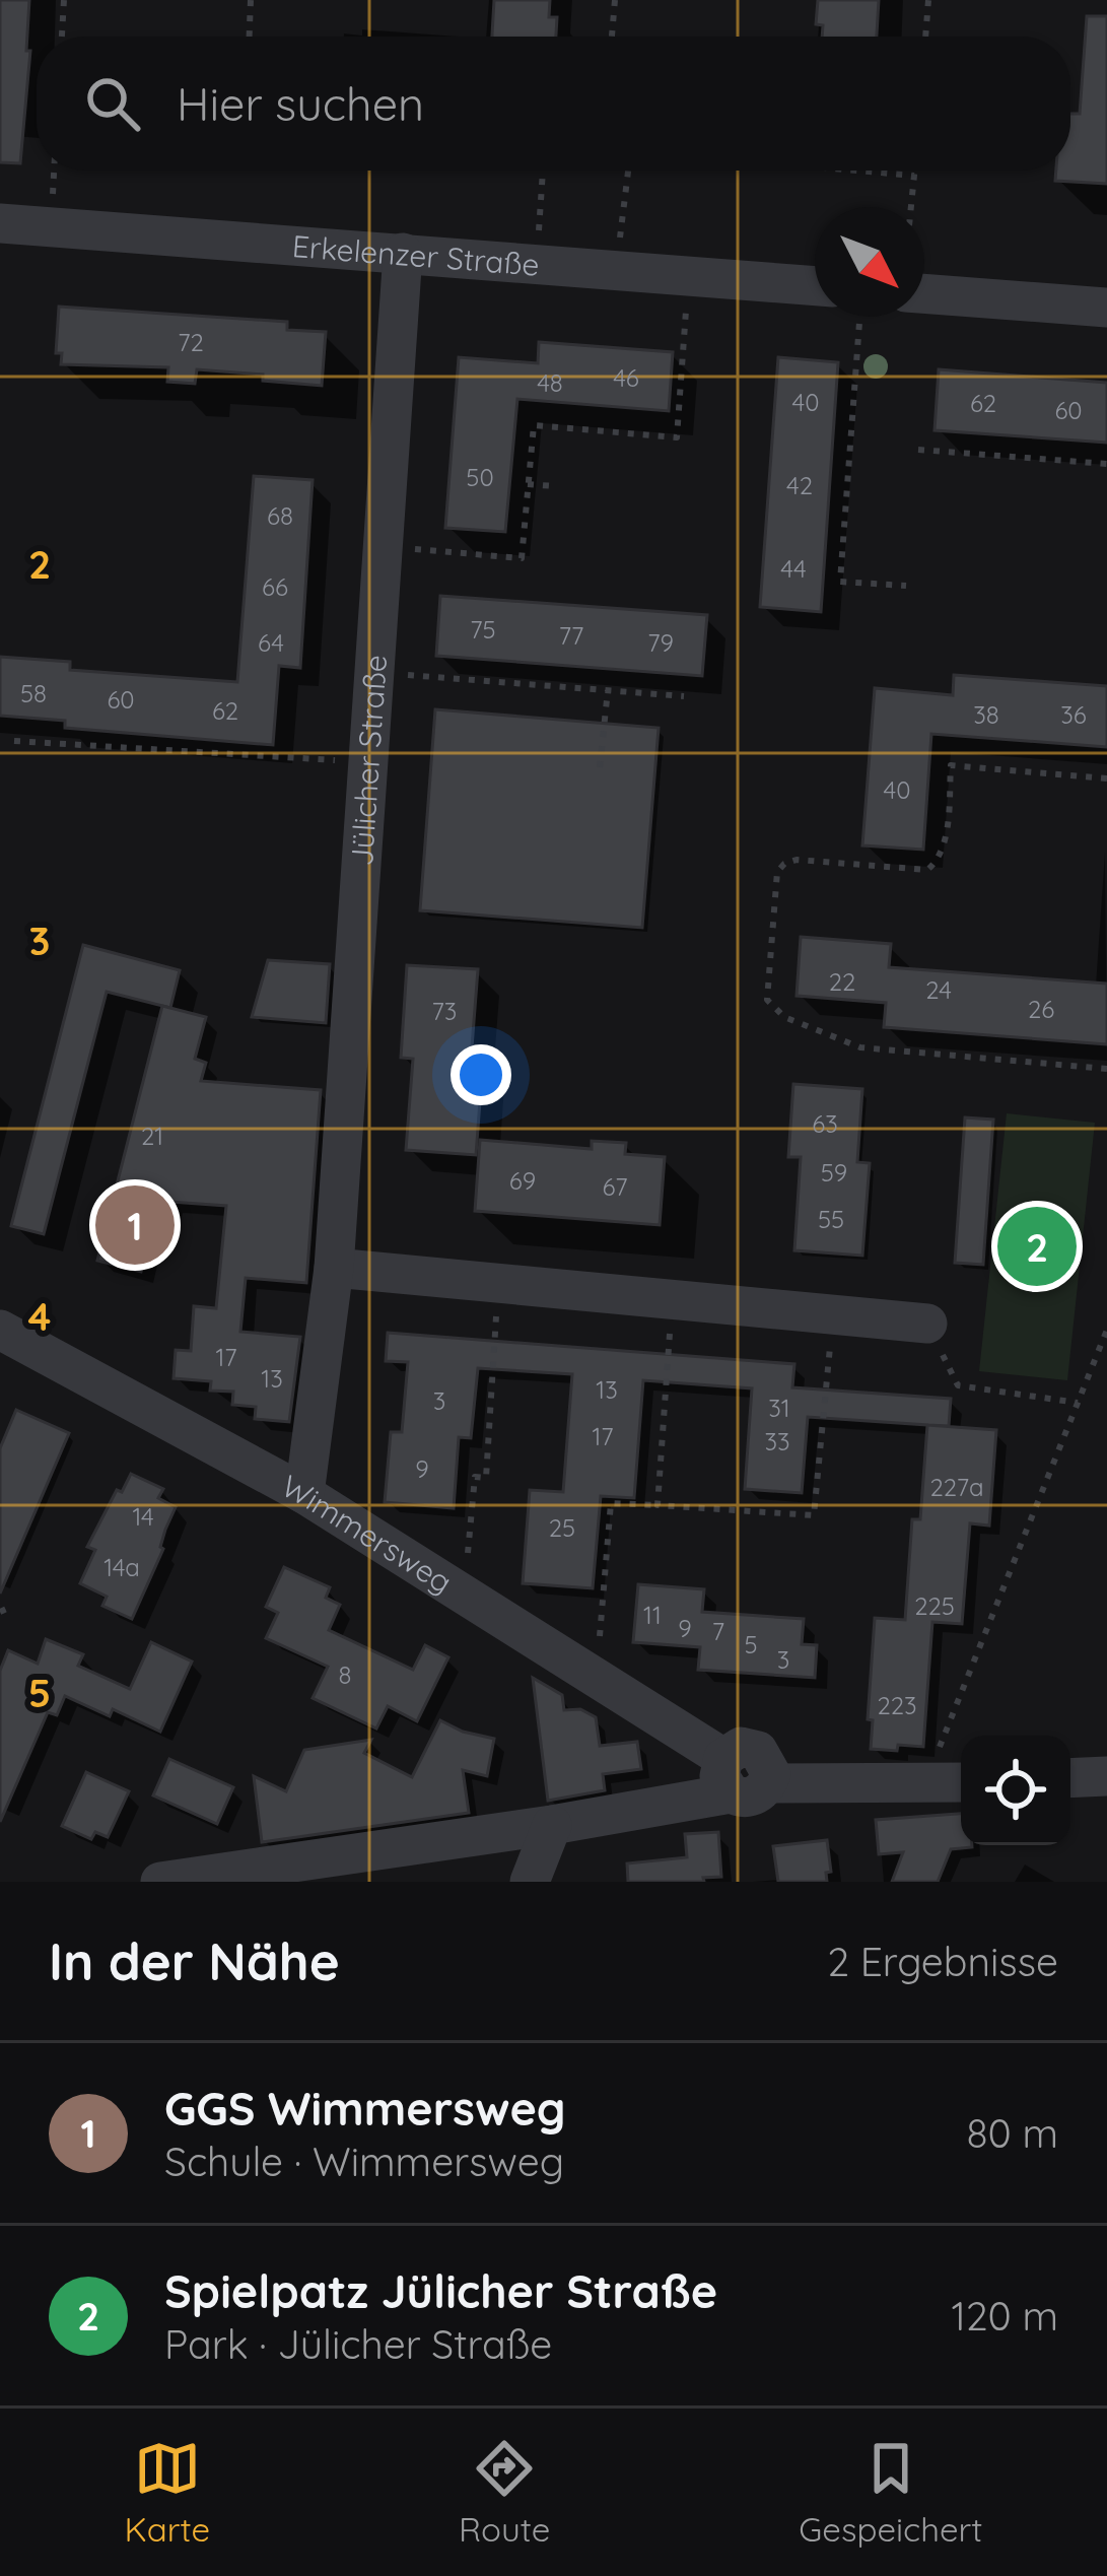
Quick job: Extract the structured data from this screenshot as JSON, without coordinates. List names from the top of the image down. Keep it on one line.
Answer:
{"streets":{"street":["Erkelenzer Straße","Jülicher Straße","Wimmersweg"]},"crossings":[["Erkelenzer Straße","Jülicher Straße"],["Jülicher Straße","Wimmersweg"]],"house_numbers":["72","46","48","40","62","60","50","42","68","44","66","75","77","64","79","58","60","62","38","36","40","22","24","26","73","63","21","59","69","67","55","17","13","13","3","31","17","33","9","227a","14","25","14a","225","11","9","7","5","3","8","223"],"north":"bottom right","page":{"search":"Hier suchen","pins":["1","2"],"heading":["In der Nähe","2 Ergebnisse"],"list":[{"mark":"1","name":"GGS Wimmersweg","note":"Schule · Wimmersweg","value":"80 m"},{"mark":"2","name":"Spielpatz Jülicher Straße","note":"Park · Jülicher Straße","value":"120 m"}],"nav":["Karte","Route","Gespeichert"]},"grid":{"rows":["2","3","4","5"]}}
